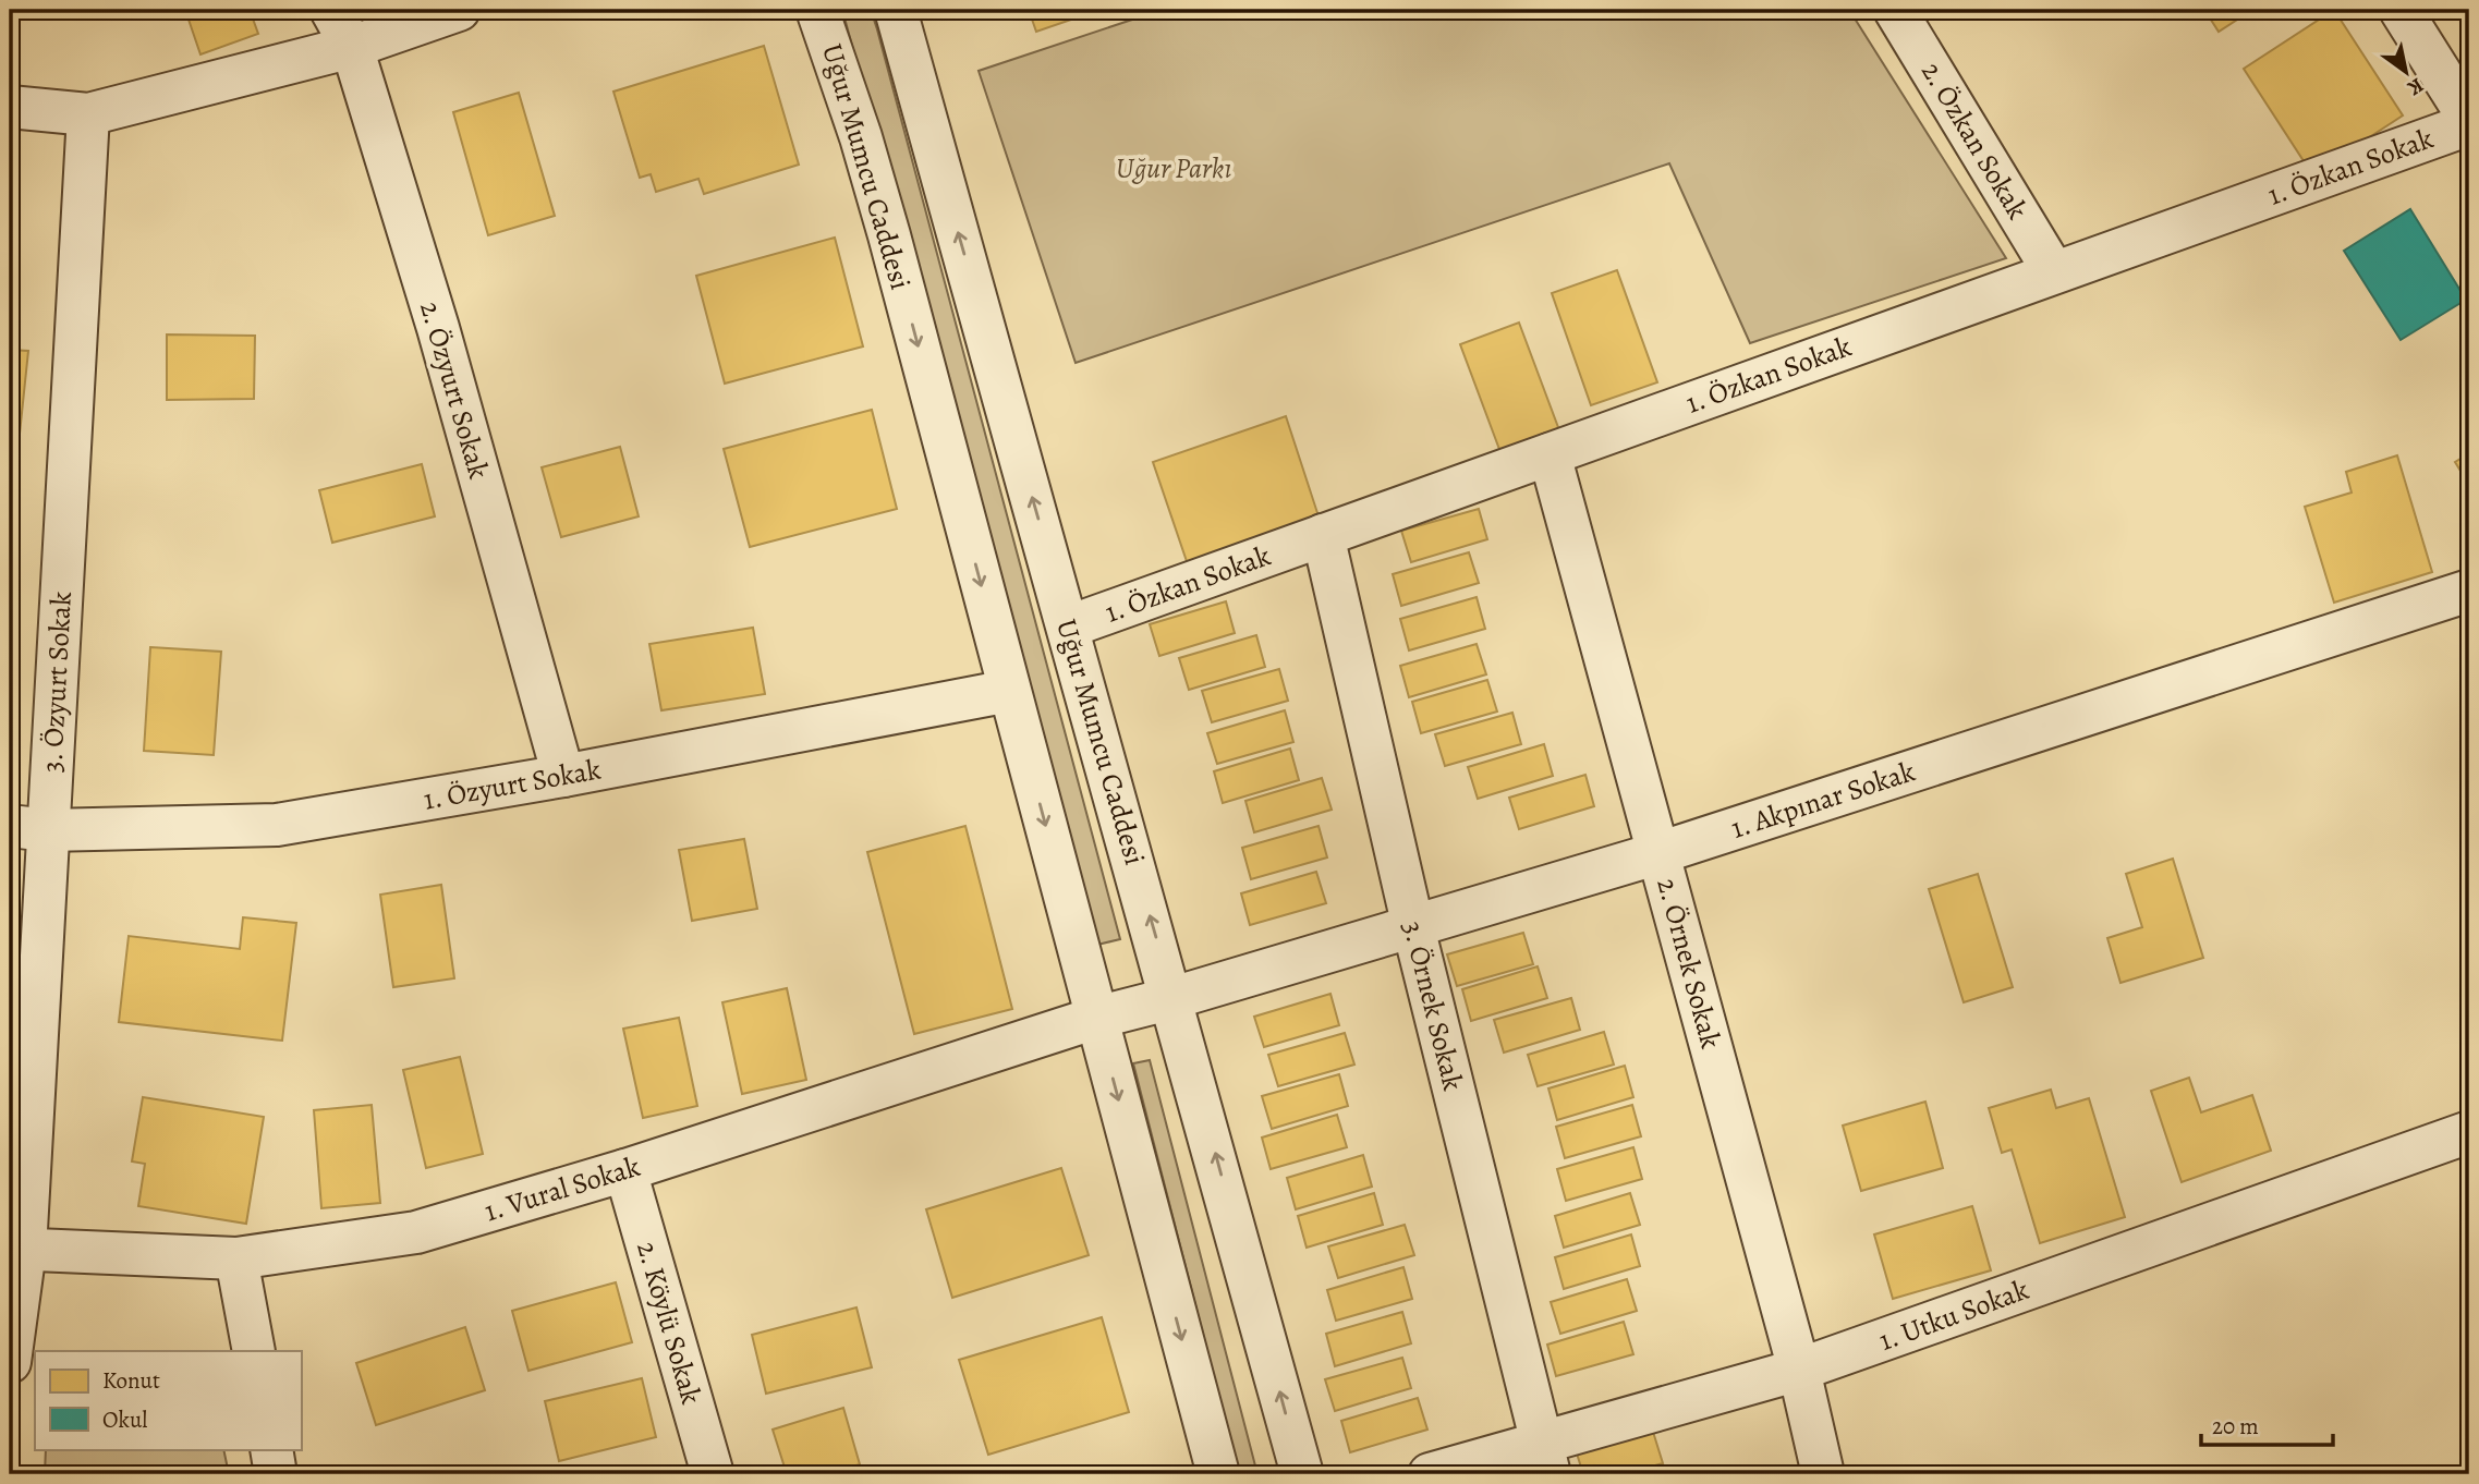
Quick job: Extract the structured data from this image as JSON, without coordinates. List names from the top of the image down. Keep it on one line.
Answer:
{"streets":{"street":["2. Özkan Sokak","Uğur Mumcu Caddesi","1. Özkan Sokak","2. Özyurt Sokak","3. Özyurt Sokak","1. Özyurt Sokak","1. Akpınar Sokak","2. Örnek Sokak","3. Örnek Sokak","1. Vural Sokak","1. Utku Sokak","2. Köylü Sokak"]},"crossings":[["2. Özkan Sokak","1. Özkan Sokak"],["Uğur Mumcu Caddesi","1. Özkan Sokak"],["Uğur Mumcu Caddesi","1. Özyurt Sokak"],["Uğur Mumcu Caddesi","1. Akpınar Sokak"],["Uğur Mumcu Caddesi","1. Vural Sokak"],["1. Özkan Sokak","2. Örnek Sokak"],["1. Özkan Sokak","3. Örnek Sokak"],["2. Özyurt Sokak","1. Özyurt Sokak"],["3. Özyurt Sokak","1. Özyurt Sokak"],["3. Özyurt Sokak","1. Vural Sokak"],["1. Akpınar Sokak","2. Örnek Sokak"],["1. Akpınar Sokak","3. Örnek Sokak"],["1. Akpınar Sokak","1. Vural Sokak"],["2. Örnek Sokak","1. Utku Sokak"],["3. Örnek Sokak","1. Utku Sokak"],["1. Vural Sokak","2. Köylü Sokak"]],"parks":["Uğur Parkı"],"legend":["Konut","Okul"],"scale_bar":"20 m","north":"bottom right"}
